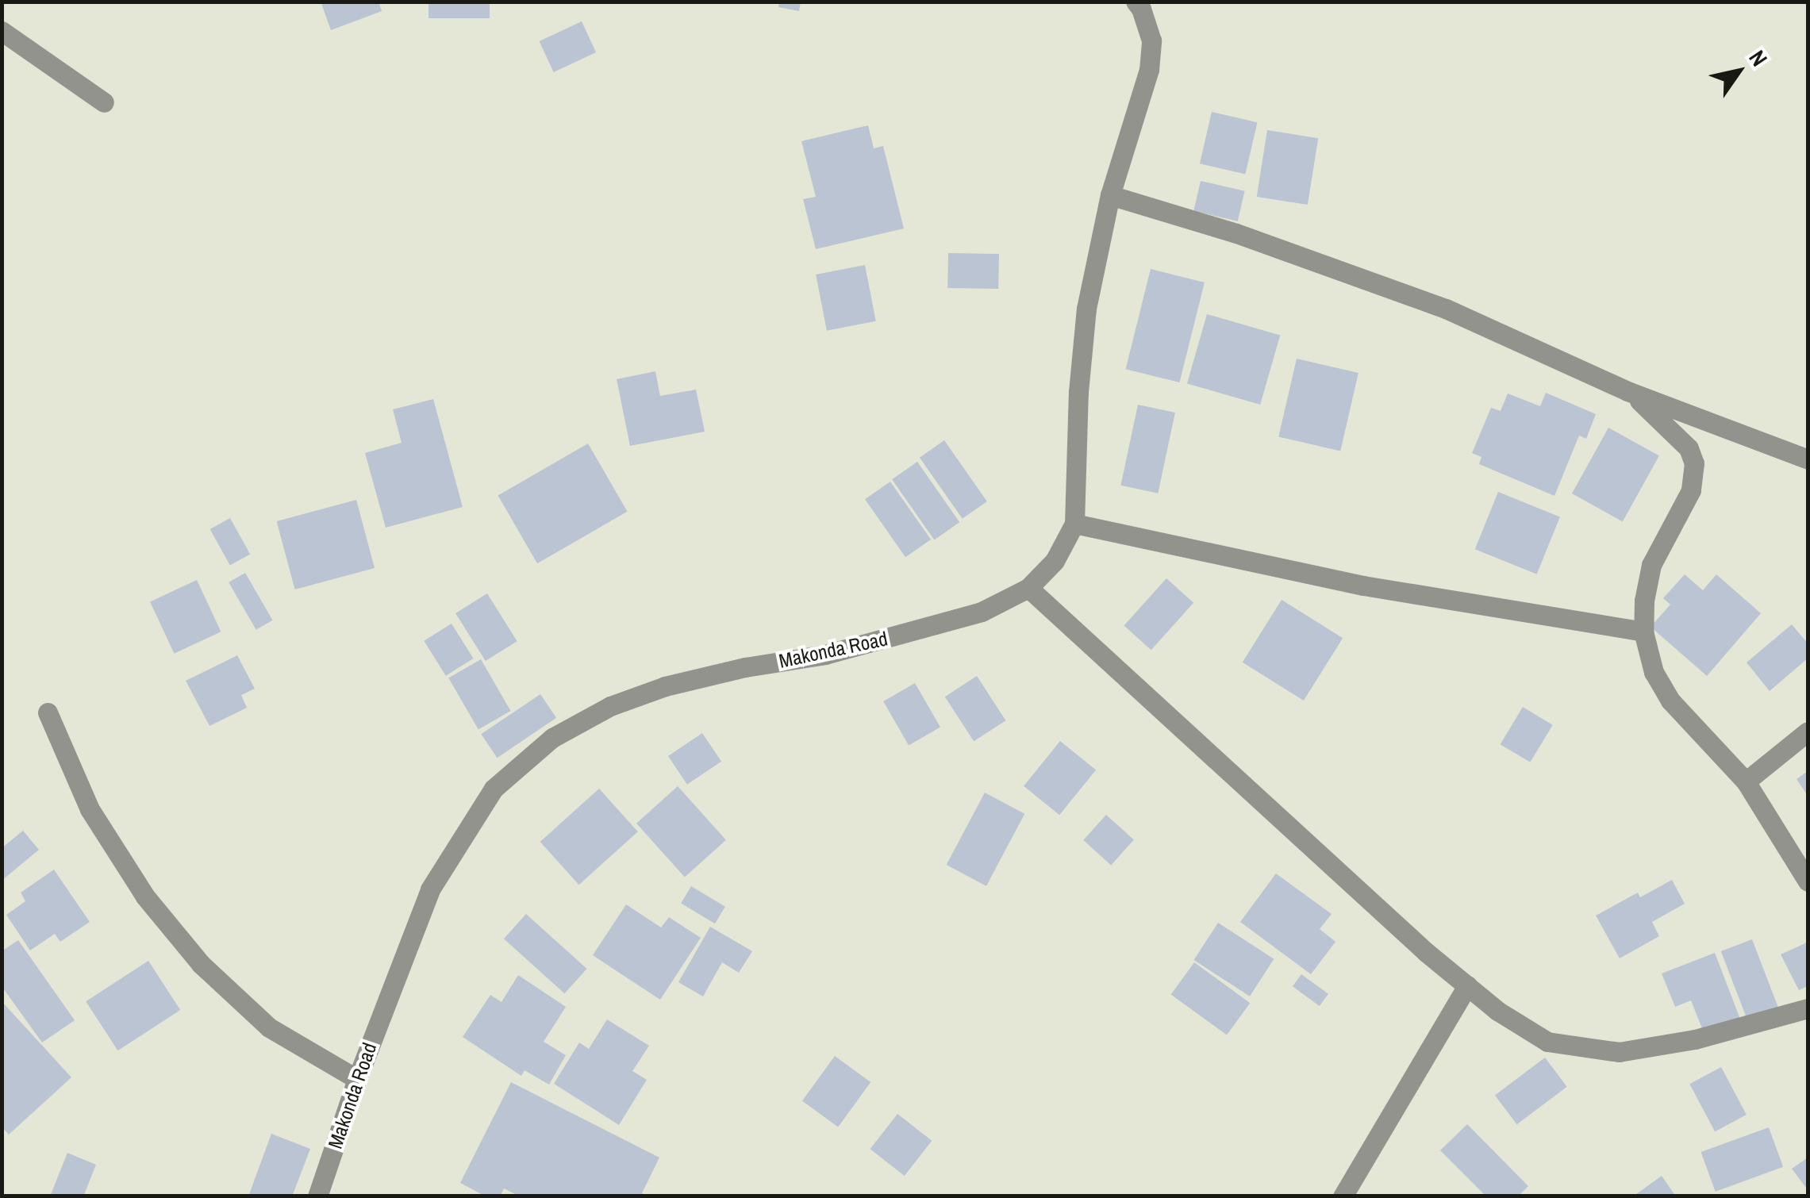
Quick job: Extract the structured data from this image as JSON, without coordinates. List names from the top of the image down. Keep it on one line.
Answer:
{"streets":{"street":["Makonda Road"]},"north":"top right"}
